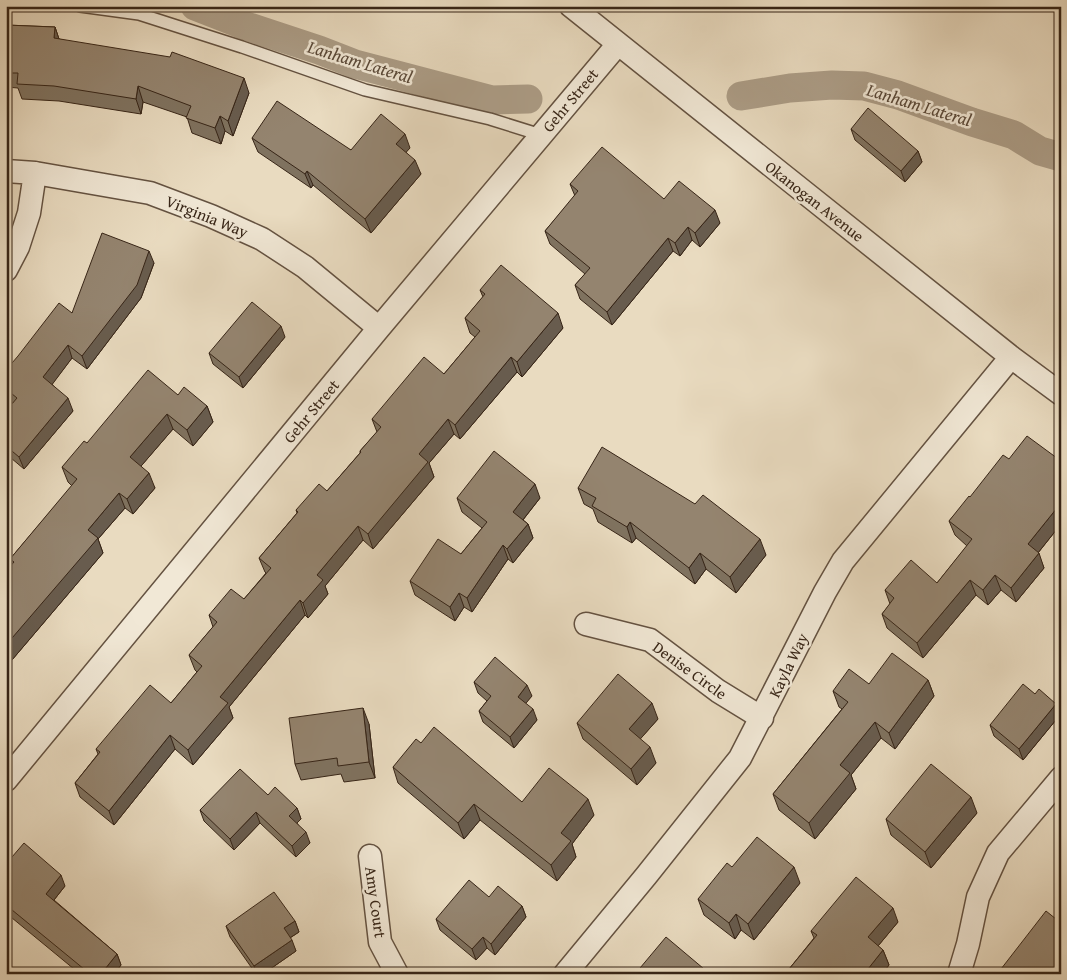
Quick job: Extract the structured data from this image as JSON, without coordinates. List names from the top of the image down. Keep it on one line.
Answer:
{"streets":{"street":["Gehr Street","Okanogan Avenue","Virginia Way","Kayla Way","Denise Circle","Amy Court"]},"crossings":[["Gehr Street","Okanogan Avenue"],["Gehr Street","Virginia Way"],["Okanogan Avenue","Kayla Way"],["Kayla Way","Denise Circle"]],"water":["Lanham Lateral"]}
